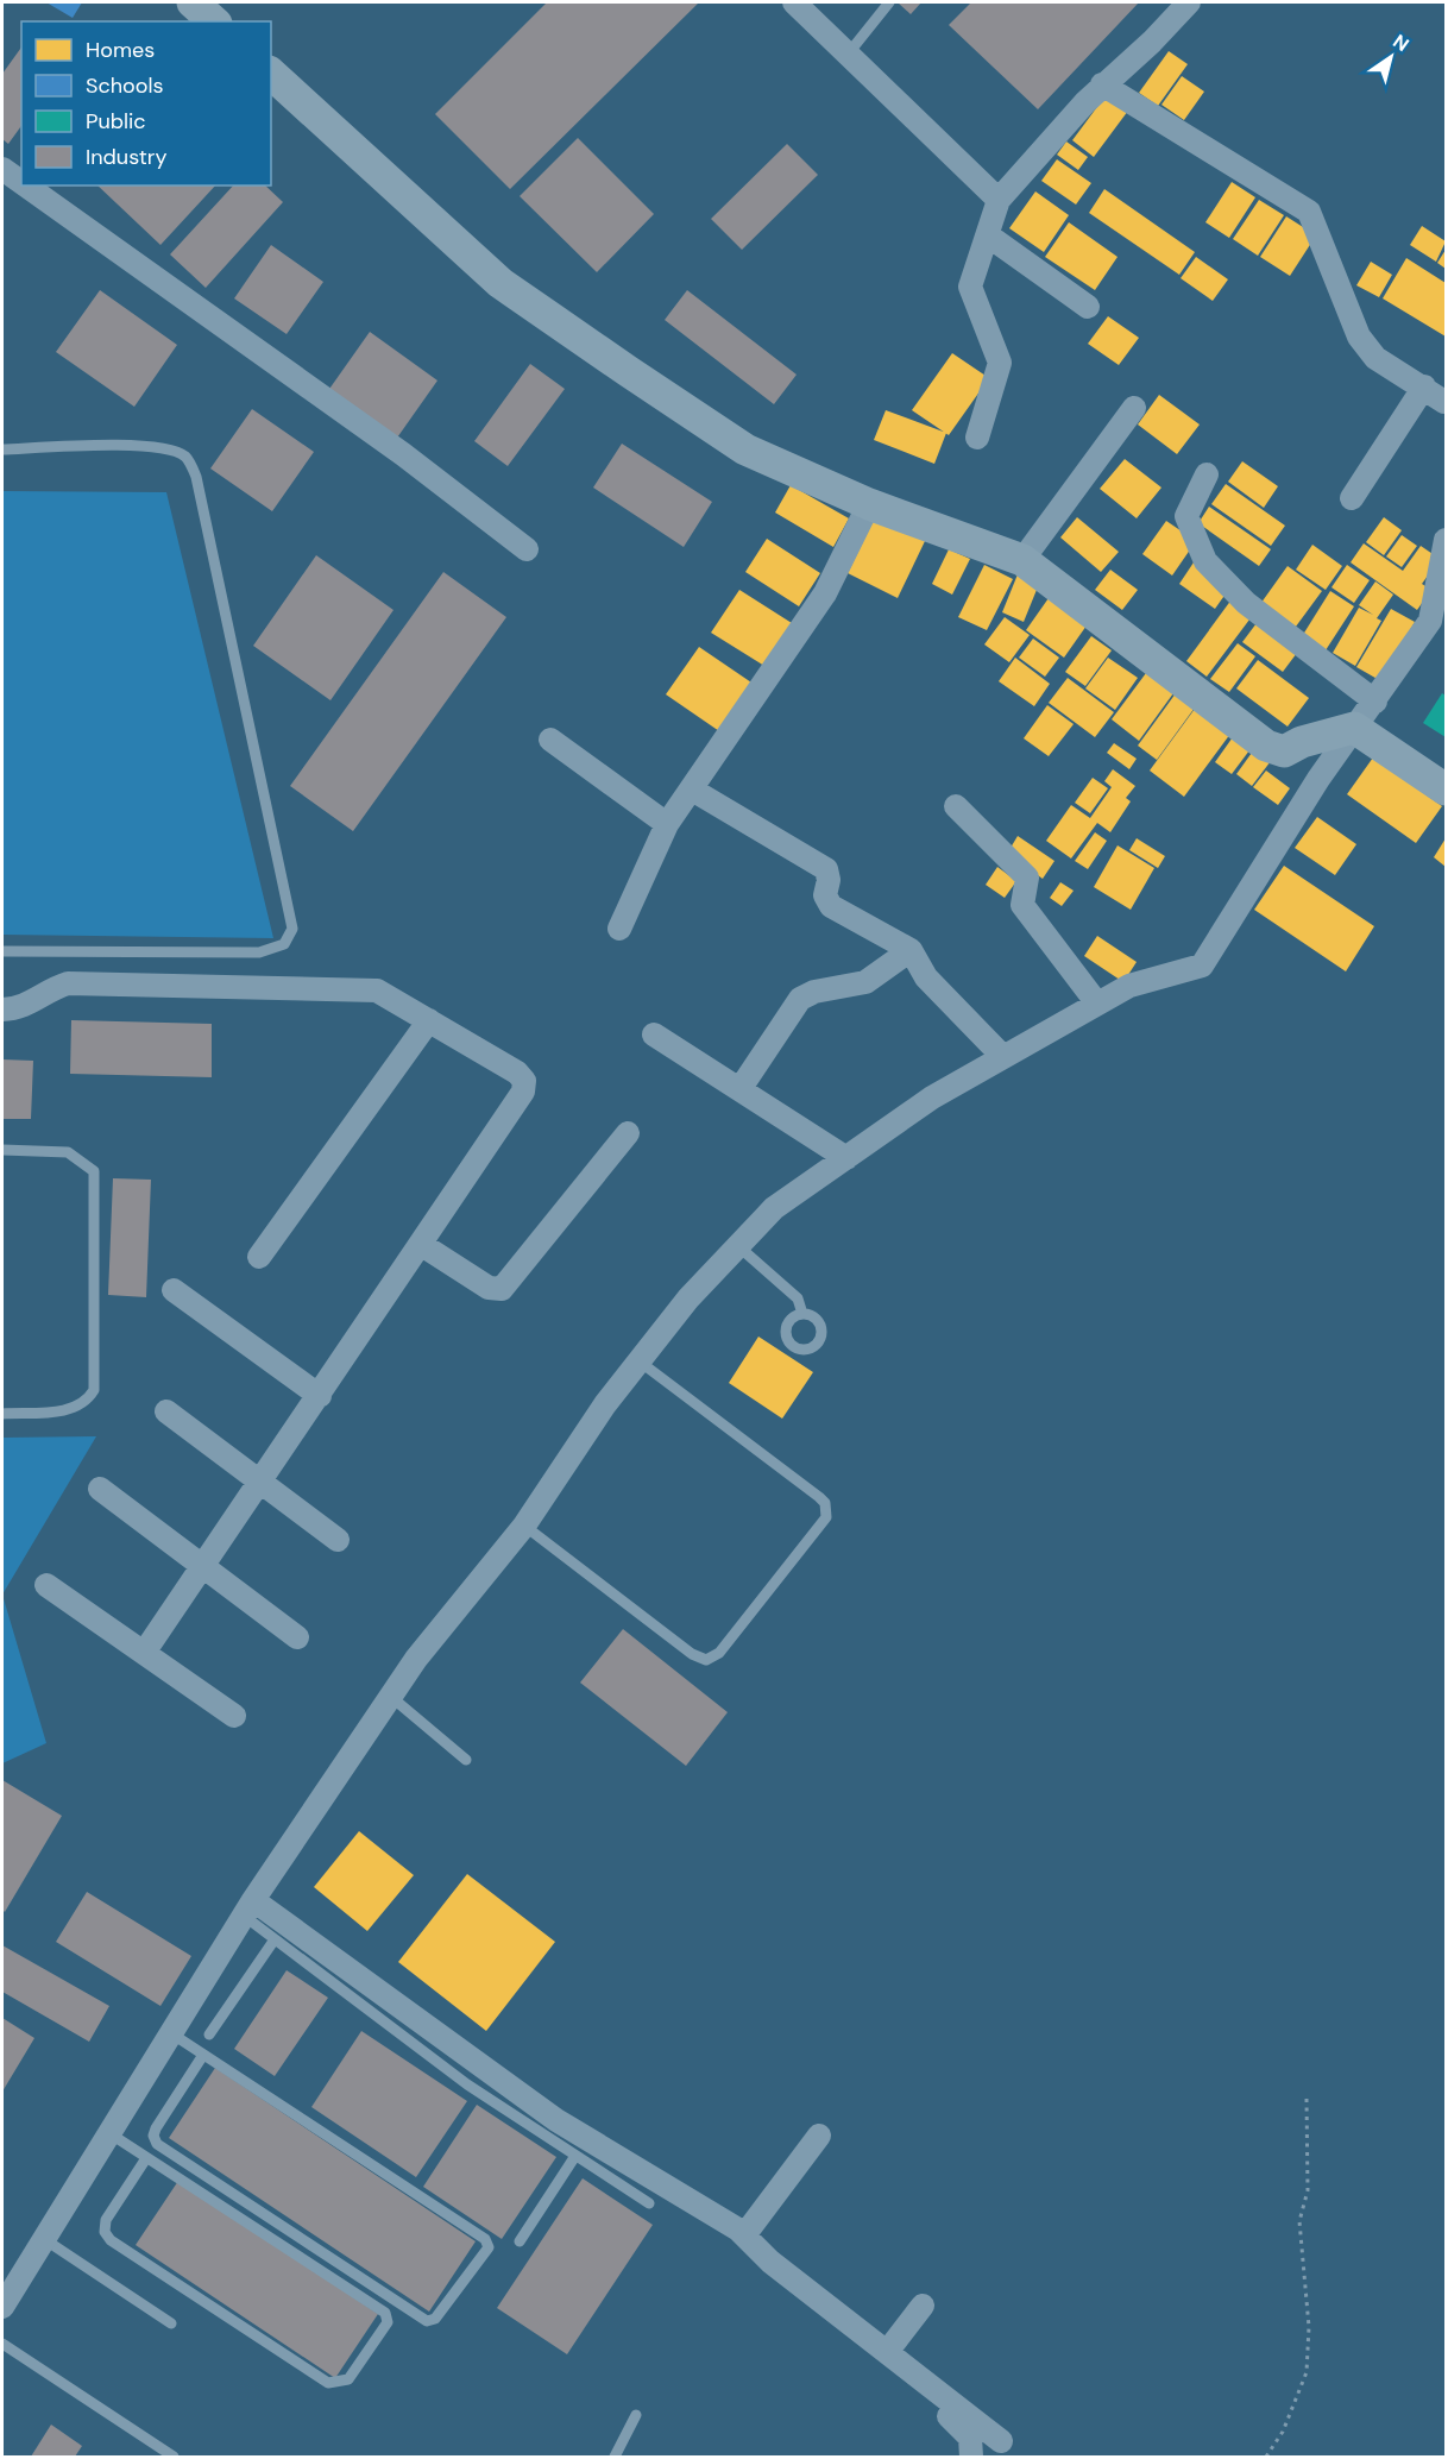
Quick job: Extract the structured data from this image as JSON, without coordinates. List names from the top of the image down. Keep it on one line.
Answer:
{"legend":["Homes","Schools","Public","Industry"],"north":"top right"}
